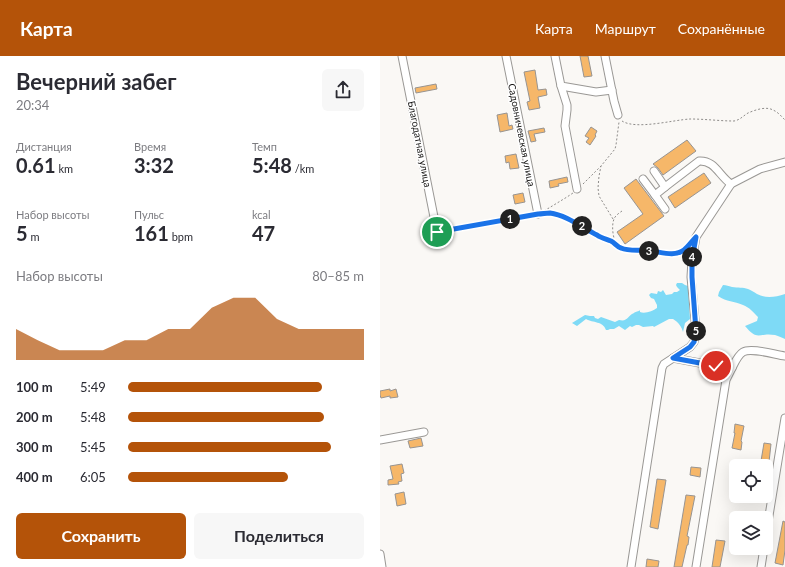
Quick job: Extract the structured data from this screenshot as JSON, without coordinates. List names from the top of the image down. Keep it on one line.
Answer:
{"streets":{"street":["Садовничевская улица","Благодатная улица"]},"page":{"header":"Карта","nav":["Карта","Маршрут","Сохранённые"],"heading":["Вечерний забег","20:34"],"stats":[["Дистанция","0.61 km"],["Время","3:32"],["Темп","5:48 /km"],["Набор высоты","5 m"],["Пульс","161 bpm"],["kcal","47"]],"pins":["1","2","3","4","5"],"chart":["Набор высоты","80–85 m"],"list":[{"name":"100 m","note":"5:49"},{"name":"200 m","note":"5:48"},{"name":"300 m","note":"5:45"},{"name":"400 m","note":"6:05"}],"buttons":["Сохранить","Поделиться"]}}
